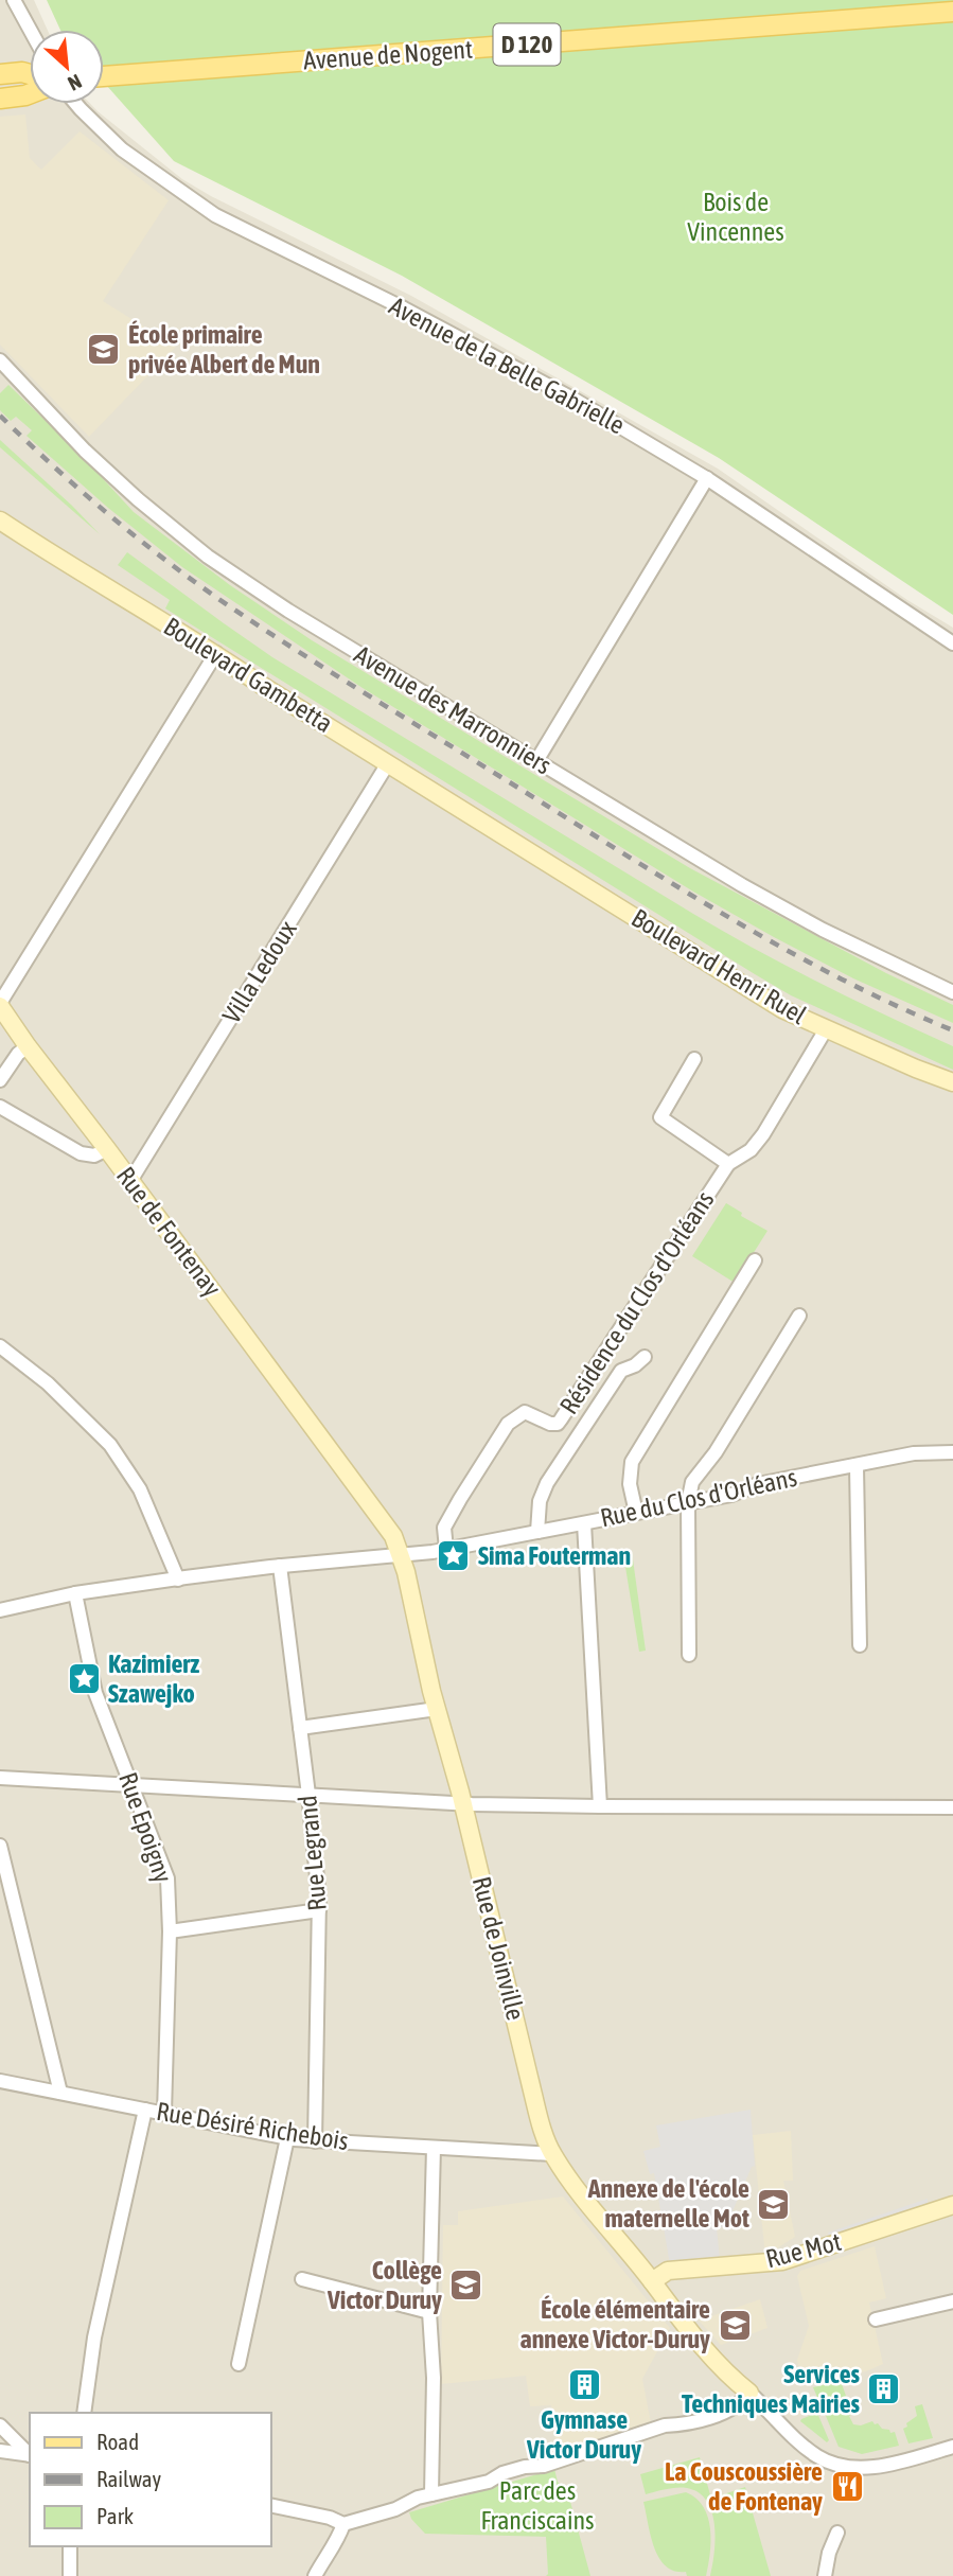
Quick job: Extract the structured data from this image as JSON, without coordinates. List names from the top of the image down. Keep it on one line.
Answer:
{"streets":{"main road":["D 120","Avenue de Nogent"],"street":["Avenue de la Belle Gabrielle","Boulevard Gambetta","Avenue des Marronniers","Boulevard Henri Ruel","Villa Ledoux","Rue de Fontenay","Résidence du Clos d'Orléans","Rue du Clos d'Orléans","Rue Epoigny","Rue Legrand","Rue de Joinville","Rue Désiré Richebois","Rue Mot"]},"crossings":[["Boulevard Gambetta","Boulevard Henri Ruel"],["Boulevard Gambetta","Villa Ledoux"],["Boulevard Henri Ruel","Résidence du Clos d'Orléans"],["Villa Ledoux","Rue de Fontenay"],["Rue de Fontenay","Rue de Joinville"],["Résidence du Clos d'Orléans","Rue du Clos d'Orléans"],["Rue du Clos d'Orléans","Rue Epoigny"],["Rue du Clos d'Orléans","Rue Legrand"],["Rue du Clos d'Orléans","Rue de Joinville"],["Rue Epoigny","Rue Désiré Richebois"],["Rue Legrand","Rue Désiré Richebois"],["Rue de Joinville","Rue Désiré Richebois"],["Rue de Joinville","Rue Mot"]],"parks":["Bois de Vincennes","Parc des Franciscains"],"places":{"school or university":["École primaire privée Albert de Mun","Annexe de l'école maternelle Mot","Collège Victor Duruy","École élémentaire annexe Victor-Duruy"],"place":["Sima Fouterman","Kazimierz Szawejko"],"building":["Gymnase Victor Duruy","Services Techniques Mairies"],"restaurant":["La Couscoussière de Fontenay"]},"legend":["Road","Railway","Park"],"north":"bottom right"}
